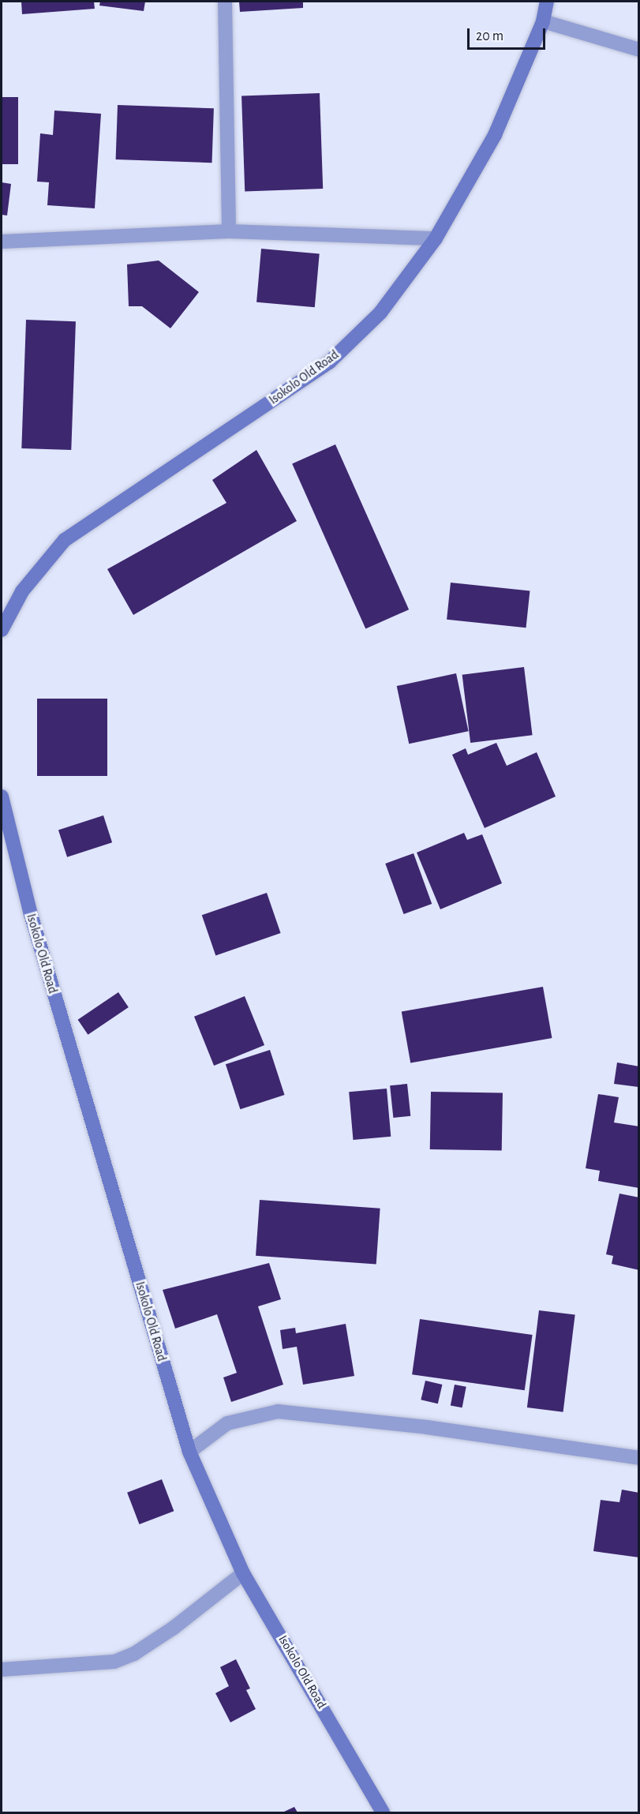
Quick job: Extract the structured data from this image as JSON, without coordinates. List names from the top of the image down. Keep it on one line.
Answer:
{"streets":{"street":["Isokolo Old Road"]},"scale_bar":"20 m"}
